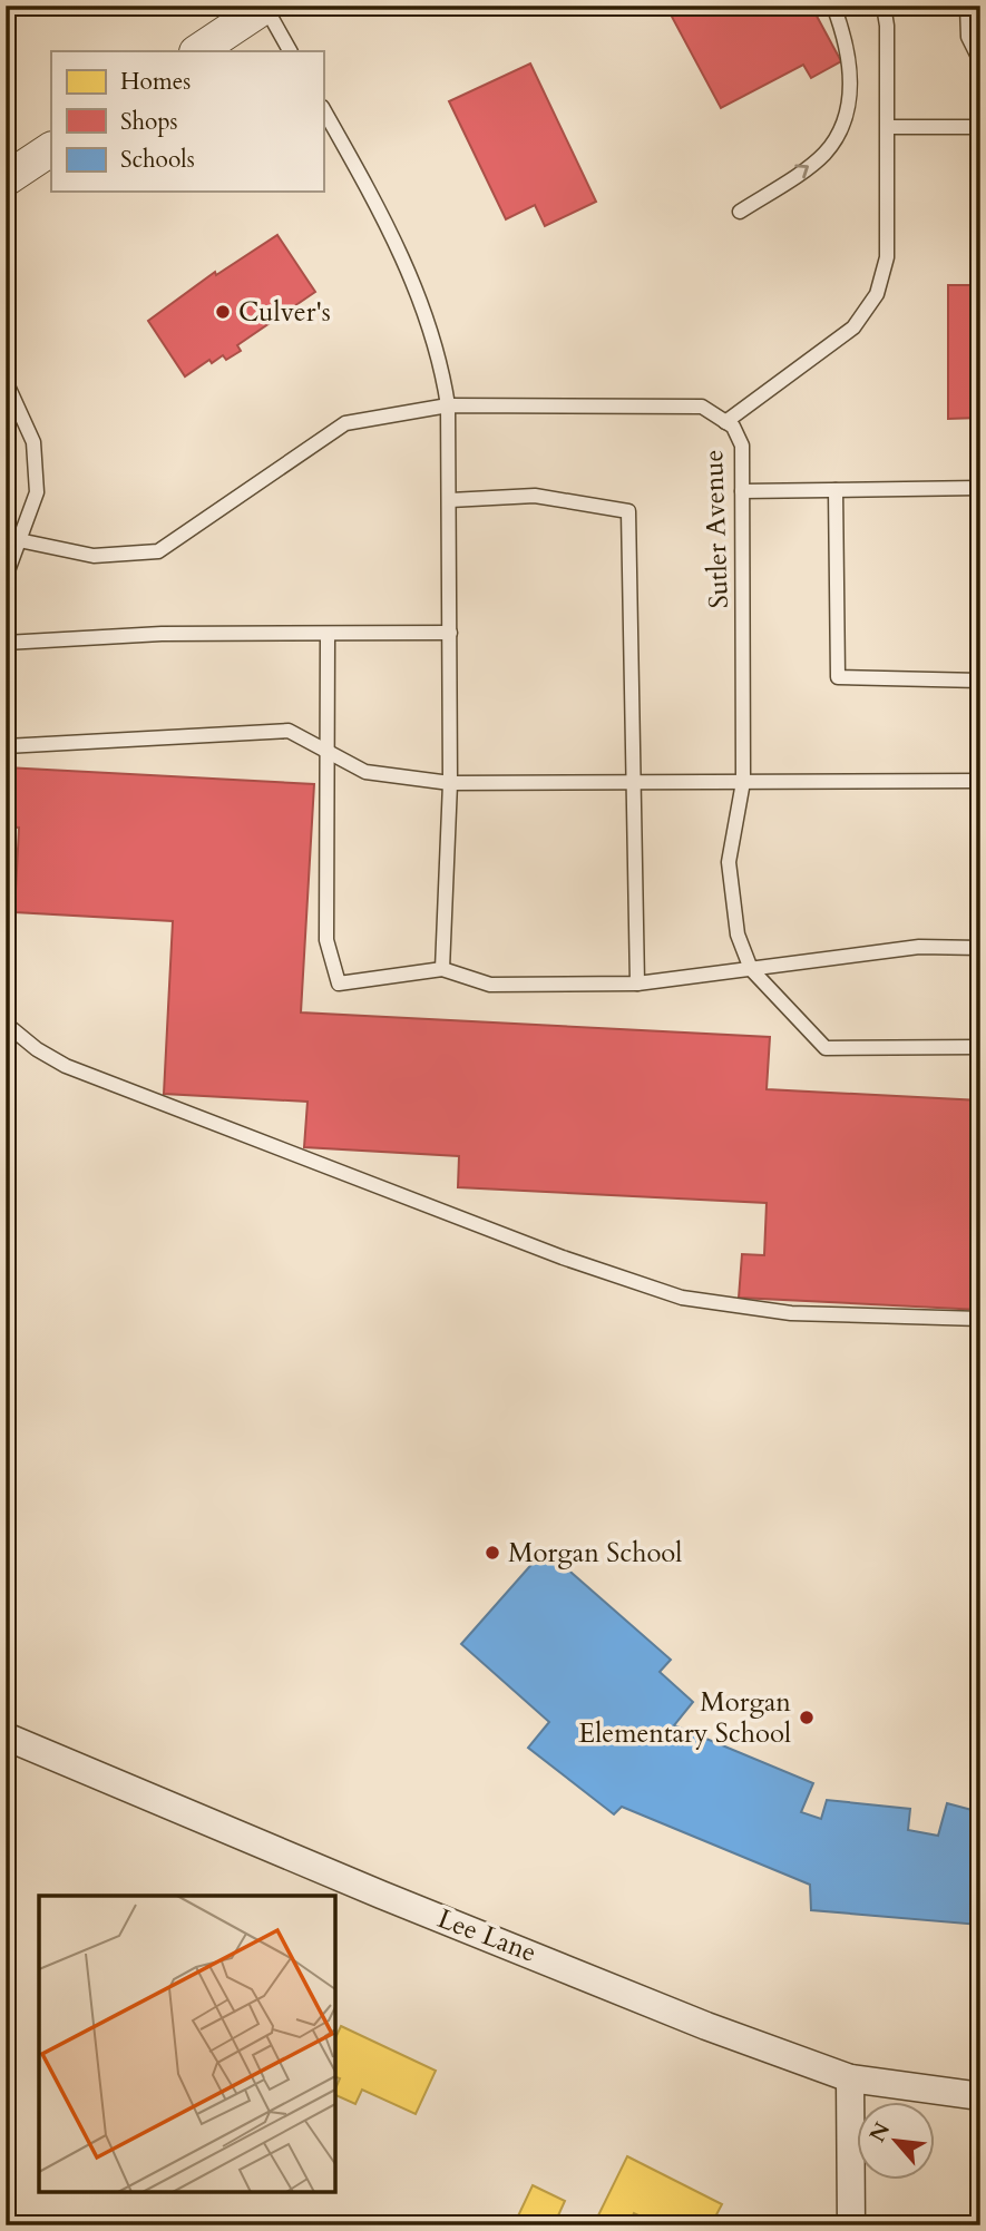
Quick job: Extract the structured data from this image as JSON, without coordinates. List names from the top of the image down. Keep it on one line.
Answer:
{"streets":{"street":["Lee Lane"],"lane":["Sutler Avenue"]},"places":["Culver's","Morgan School","Morgan Elementary School"],"legend":["Homes","Shops","Schools"],"north":"top left"}
